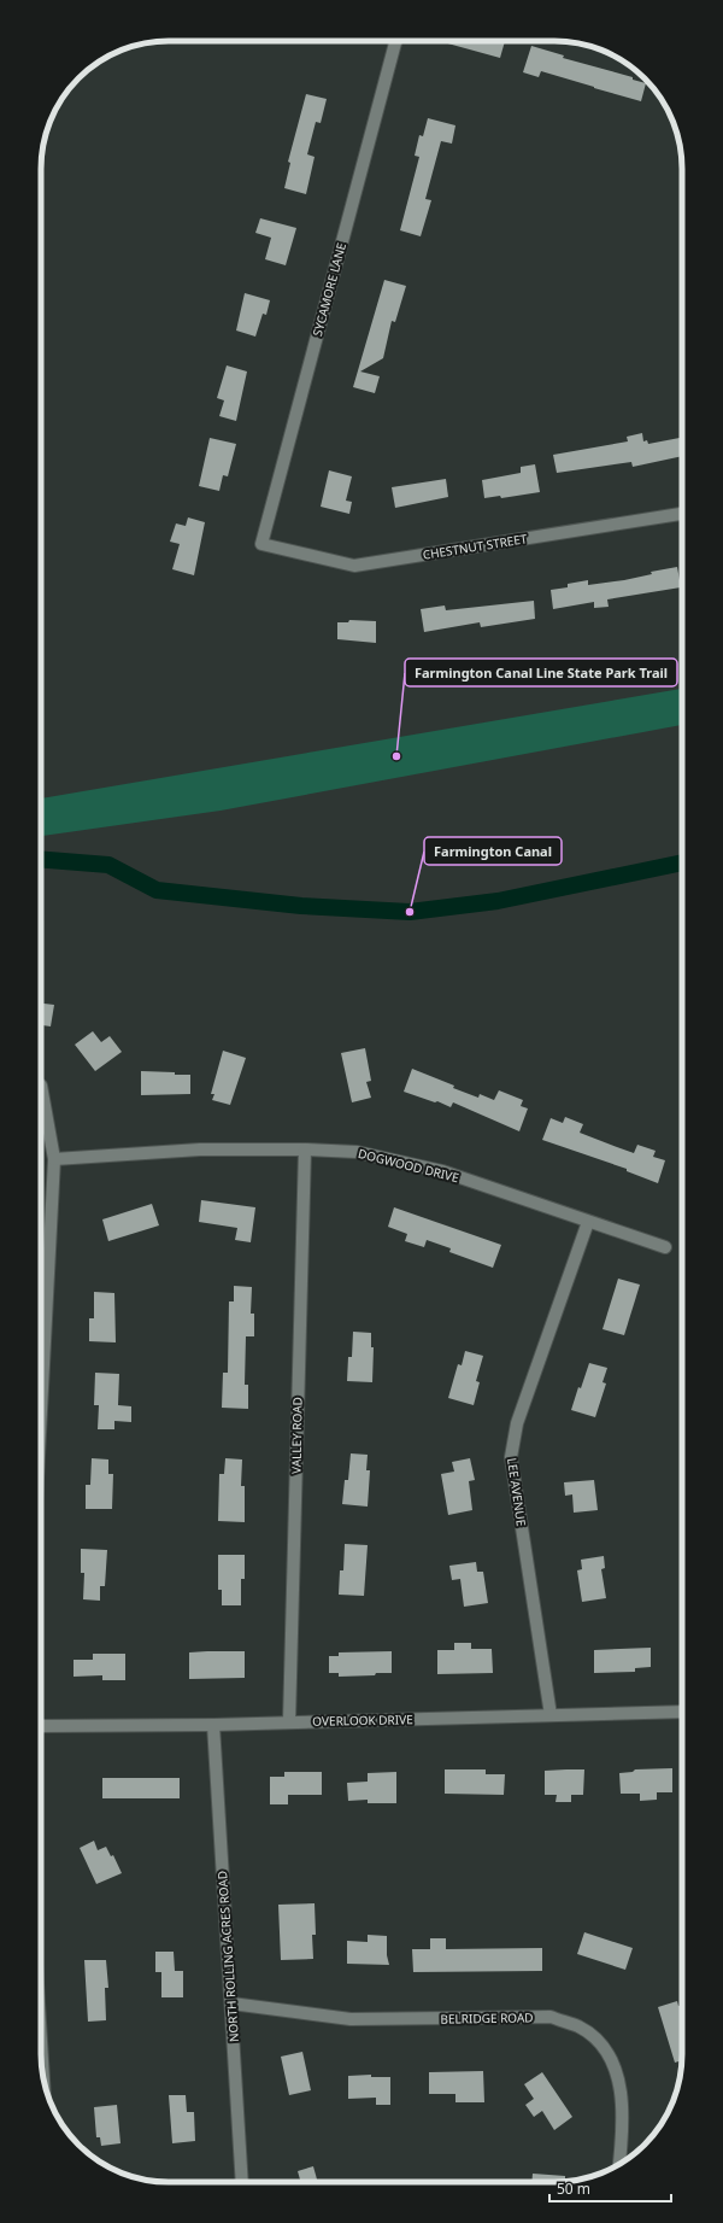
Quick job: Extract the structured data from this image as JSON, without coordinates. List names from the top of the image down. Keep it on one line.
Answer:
{"streets":{"street":["SYCAMORE LANE","CHESTNUT STREET","DOGWOOD DRIVE","VALLEY ROAD","LEE AVENUE","OVERLOOK DRIVE","NORTH ROLLING ACRES ROAD","BELRIDGE ROAD"]},"crossings":[["SYCAMORE LANE","CHESTNUT STREET"],["DOGWOOD DRIVE","VALLEY ROAD"],["DOGWOOD DRIVE","LEE AVENUE"],["VALLEY ROAD","OVERLOOK DRIVE"],["LEE AVENUE","OVERLOOK DRIVE"],["OVERLOOK DRIVE","NORTH ROLLING ACRES ROAD"],["NORTH ROLLING ACRES ROAD","BELRIDGE ROAD"]],"places":["Farmington Canal Line State Park Trail","Farmington Canal"],"scale_bar":"50 m"}
